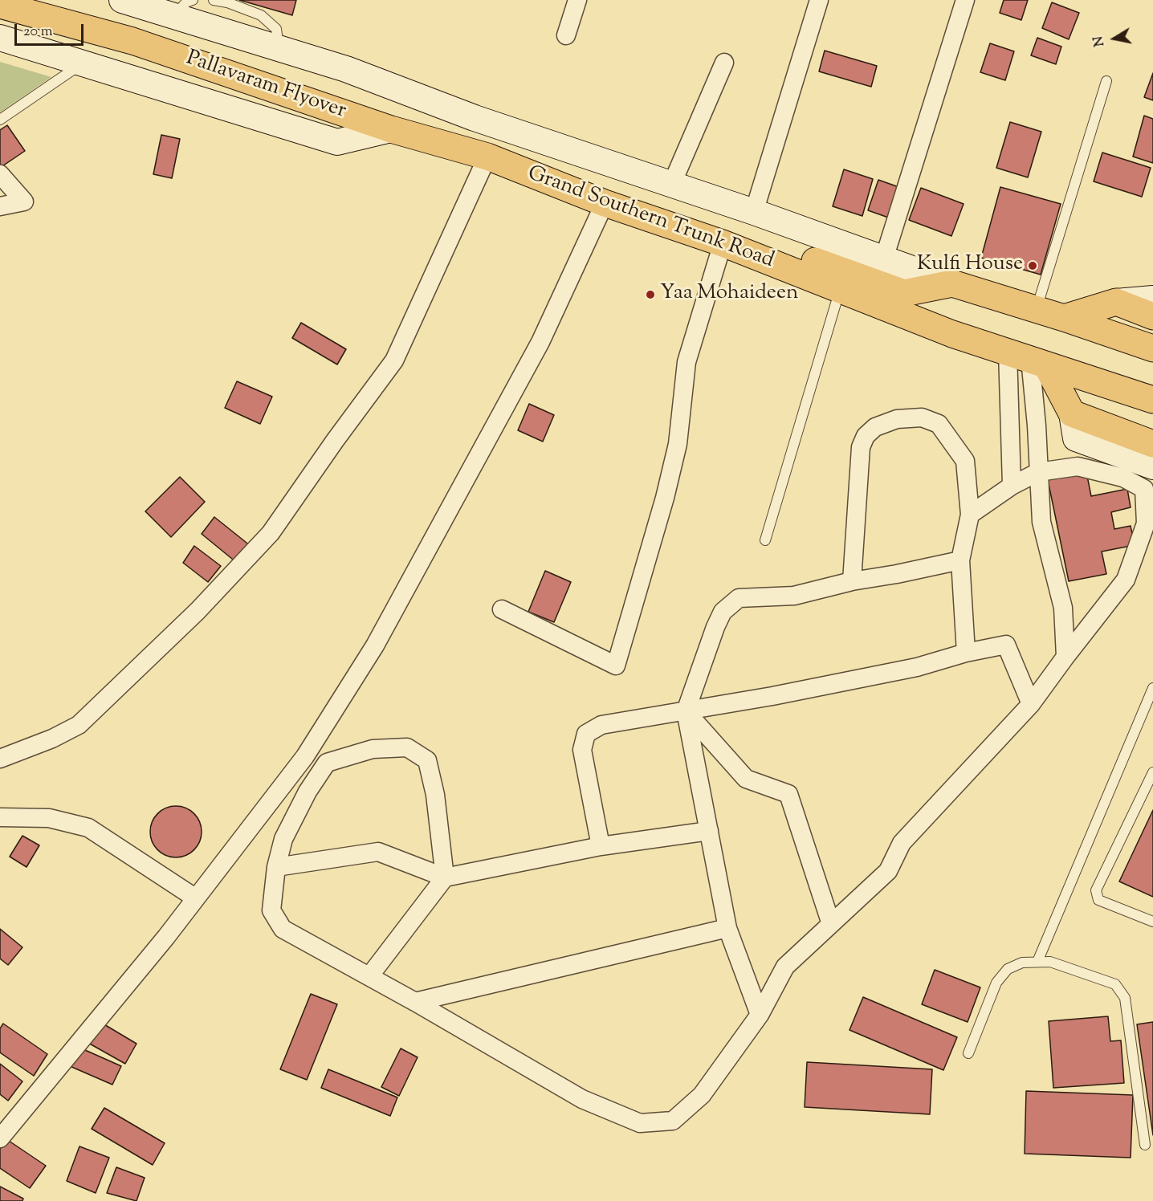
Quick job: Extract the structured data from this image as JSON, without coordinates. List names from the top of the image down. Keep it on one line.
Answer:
{"streets":{"main road":["Pallavaram Flyover","Grand Southern Trunk Road"]},"crossings":[["Pallavaram Flyover","Grand Southern Trunk Road"]],"places":["Kulfi House","Yaa Mohaideen"],"scale_bar":"20 m","north":"left"}
